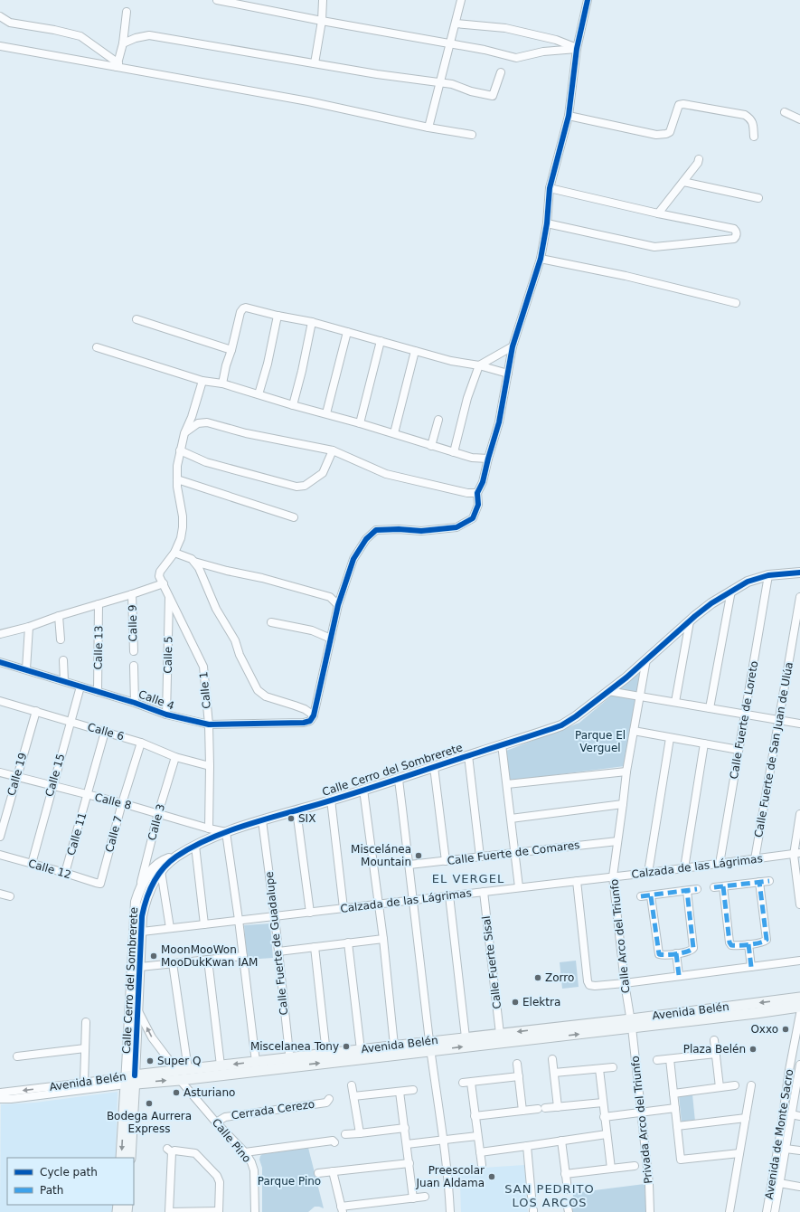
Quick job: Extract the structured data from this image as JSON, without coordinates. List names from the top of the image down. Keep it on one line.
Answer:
{"streets":{"main road":["Calle Cerro del Sombrerete","Avenida Belén"],"street":["Calle 9","Calle 13","Calle 5","Calle 1","Calle 4","Calle Fuerte de Loreto","Calle 6","Calle Fuerte de San Juan de Ulúa","Calle 19","Calle 15","Calle 8","Calle 3","Calle 11","Calle 7","Calle Fuerte de Comares","Calzada de las Lágrimas","Calle 12","Calle Arco del Triunfo","Calle Fuerte de Guadalupe","Calle Fuerte Sisal","Cerrada Cerezo","Privada Arco del Triunfo","Avenida de Monte Sacro","Calle Pino"]},"crossings":[["Calle 13","Calle 4"],["Calle 5","Calle 1"],["Calle 5","Calle 4"],["Calle 1","Calle 4"],["Calle 1","Calle 6"],["Calle 1","Calle 8"],["Calle 4","Calle 15"],["Calle Fuerte de Loreto","Calle Cerro del Sombrerete"],["Calle Fuerte de Loreto","Calzada de las Lágrimas"],["Calle 6","Calle 19"],["Calle 6","Calle 15"],["Calle 6","Calle 3"],["Calle 6","Calle 11"],["Calle 6","Calle 7"],["Calle Fuerte de San Juan de Ulúa","Calzada de las Lágrimas"],["Calle Cerro del Sombrerete","Calle 8"],["Calle Cerro del Sombrerete","Calle 3"],["Calle Cerro del Sombrerete","Calzada de las Lágrimas"],["Calle Cerro del Sombrerete","Calle Arco del Triunfo"],["Calle Cerro del Sombrerete","Calle Fuerte de Guadalupe"],["Calle Cerro del Sombrerete","Avenida Belén"],["Calle Cerro del Sombrerete","Calle Pino"],["Calle 19","Calle 8"],["Calle 15","Calle 8"],["Calle 15","Calle 12"],["Calle 8","Calle 3"],["Calle 8","Calle 11"],["Calle 8","Calle 7"],["Calle 11","Calle 12"],["Calle 7","Calle 12"],["Calle Fuerte de Comares","Calle Arco del Triunfo"],["Calzada de las Lágrimas","Calle Arco del Triunfo"],["Calzada de las Lágrimas","Calle Fuerte de Guadalupe"],["Calzada de las Lágrimas","Calle Fuerte Sisal"],["Calle Arco del Triunfo","Avenida Belén"],["Calle Arco del Triunfo","Privada Arco del Triunfo"],["Calle Fuerte de Guadalupe","Avenida Belén"],["Calle Fuerte Sisal","Avenida Belén"],["Avenida Belén","Privada Arco del Triunfo"],["Avenida Belén","Calle Pino"],["Cerrada Cerezo","Calle Pino"]],"districts":["EL VERGEL","SAN PEDRITO LOS ARCOS"],"parks":["Parque El Verguel","Parque Pino"],"places":["SIX","Miscelánea Mountain","MoonMooWon MooDukKwan IAM","Zorro","Elektra","Oxxo","Miscelanea Tony","Plaza Belén","Super Q","Asturiano","Bodega Aurrera Express","Preescolar Juan Aldama"],"legend":["Cycle path","Path"]}
